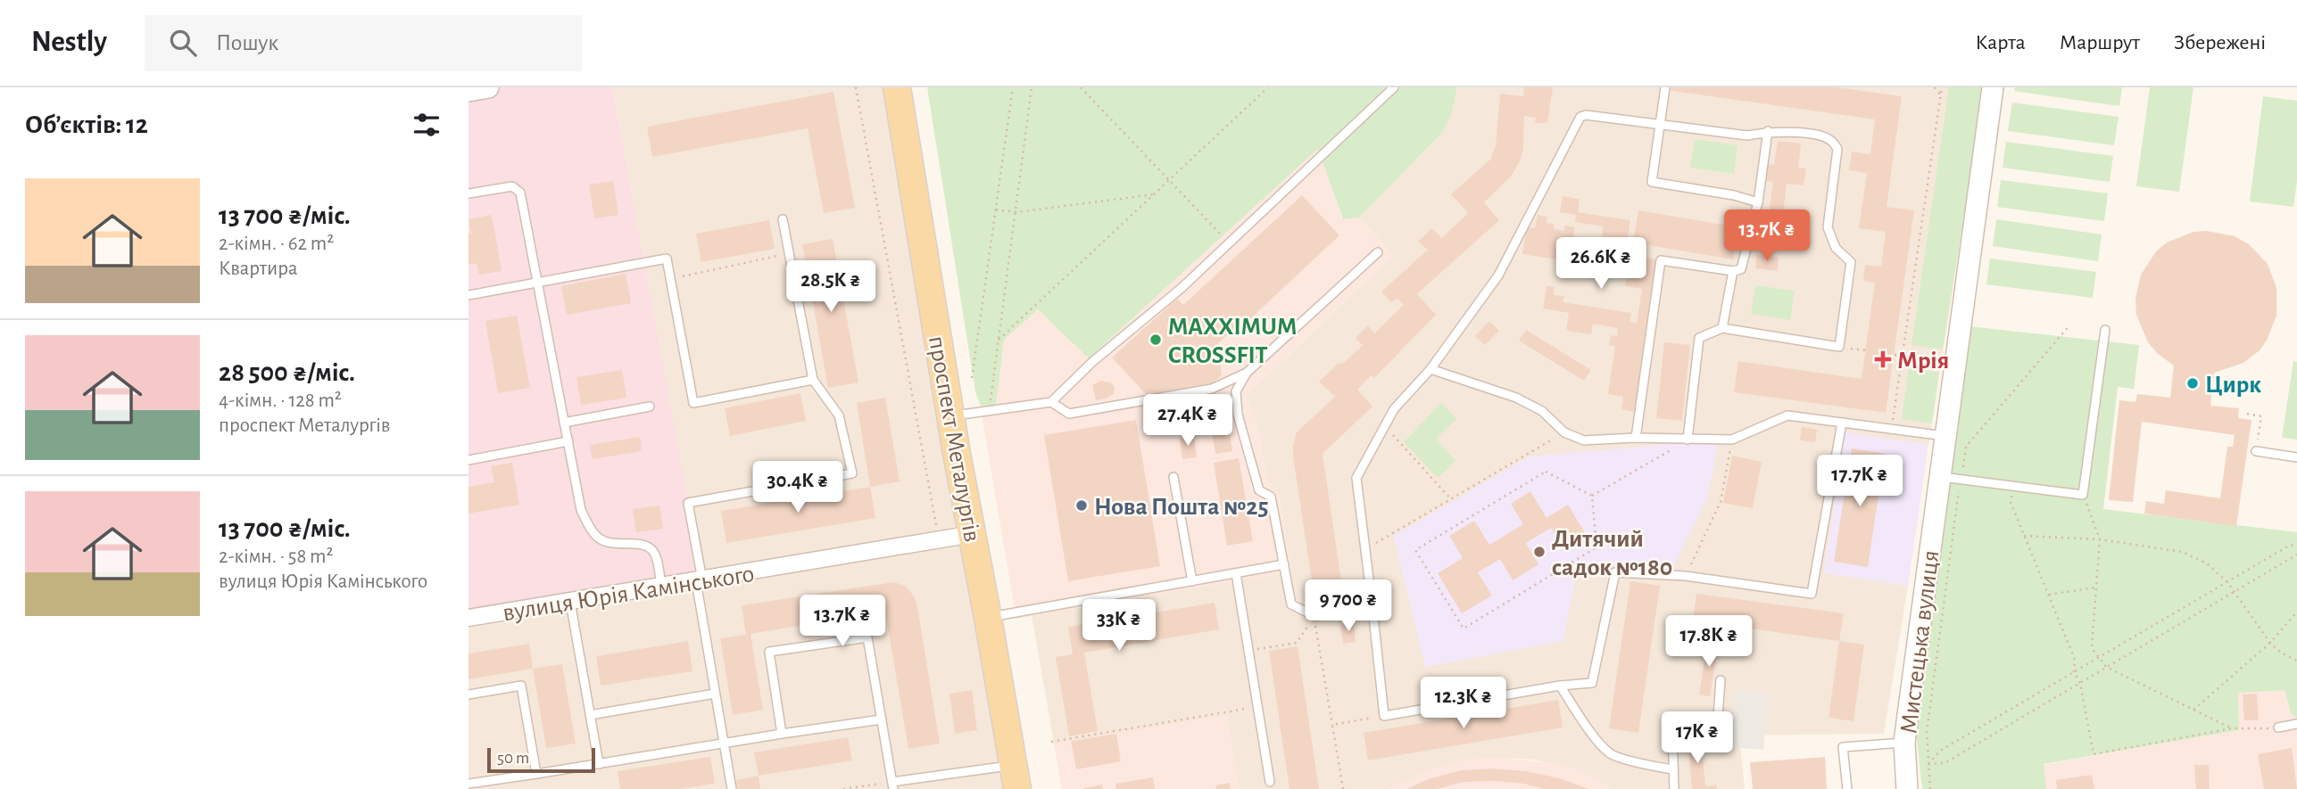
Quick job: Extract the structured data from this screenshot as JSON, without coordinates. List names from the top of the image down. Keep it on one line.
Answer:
{"streets":{"main road":["проспект Металургів"],"street":["вулиця Юрія Камінського","Мистецька вулиця"]},"crossings":[["проспект Металургів","вулиця Юрія Камінського"]],"places":{"other":["MAXXIMUM CROSSFIT","Цирк","Нова Пошта №25","Дитячий садок №180"],"health":["Мрія"]},"scale_bar":"50 m","page":{"header":"Nestly","search":"Пошук","nav":["Карта","Маршрут","Збережені"],"heading":"Об’єктів: 12","list":[{"name":"13 700 ₴/міс.","note":"2-кімн. · 62 m² · Квартира"},{"name":"28 500 ₴/міс.","note":"4-кімн. · 128 m² · проспект Металургів"},{"name":"13 700 ₴/міс.","note":"2-кімн. · 58 m² · вулиця Юрія Камінського"}],"price":["13.7K ₴","26.6K ₴","28.5K ₴","27.4K ₴","17.7K ₴","30.4K ₴","9 700 ₴","13.7K ₴","33K ₴","17.8K ₴","12.3K ₴","17K ₴"],"scale":"50 m"}}
